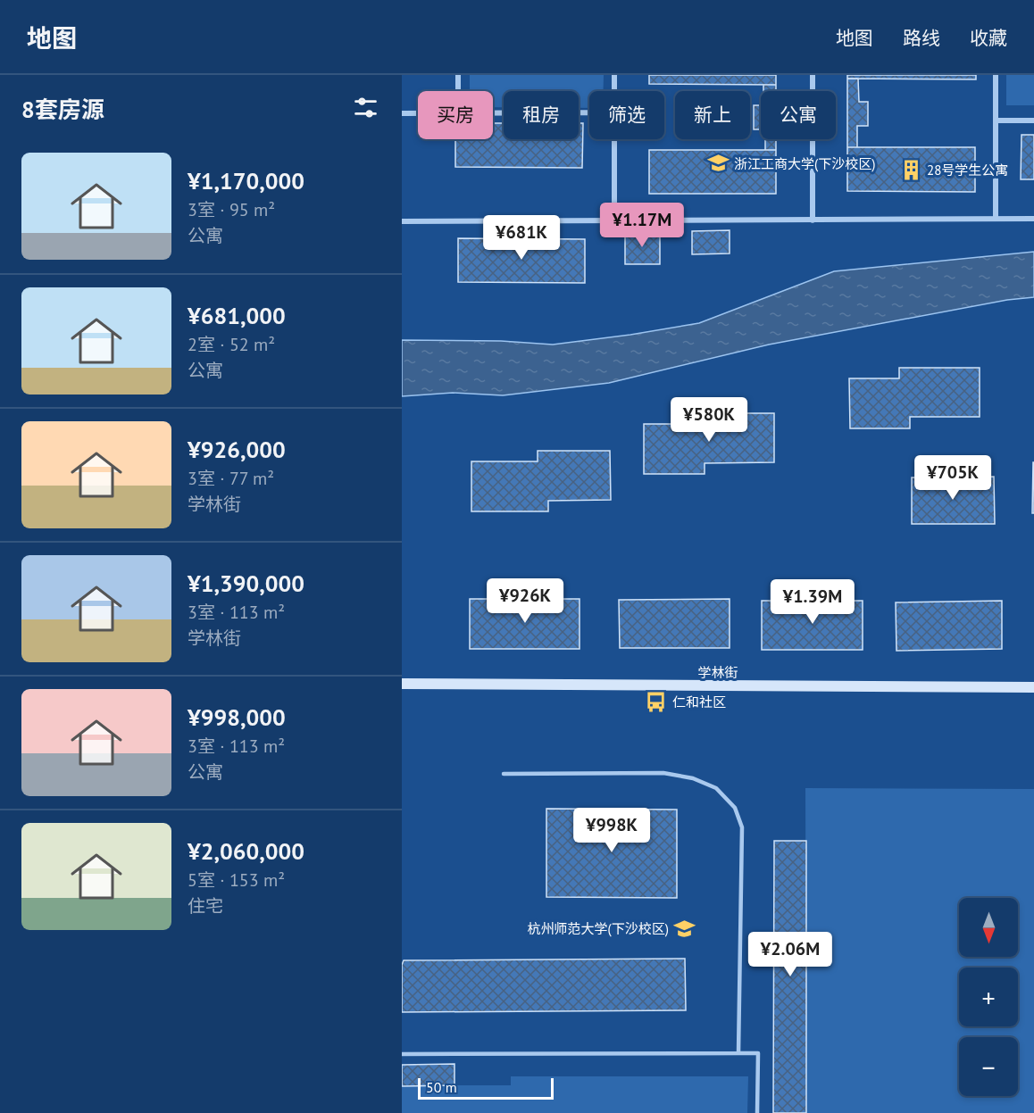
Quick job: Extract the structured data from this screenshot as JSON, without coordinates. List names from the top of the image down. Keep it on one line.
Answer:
{"streets":{"main road":["学林街"]},"places":{"school or university":["浙江工商大学(下沙校区)","杭州师范大学(下沙校区)"],"building":["28号学生公寓"],"bus stop":["仁和社区"]},"scale_bar":"50 m","north":"bottom","page":{"header":"地图","nav":["地图","路线","收藏"],"heading":"8套房源","chip":["买房","租房","筛选","新上","公寓"],"list":[{"name":"¥1,170,000","note":"3室 · 95 m² · 公寓"},{"name":"¥681,000","note":"2室 · 52 m² · 公寓"},{"name":"¥926,000","note":"3室 · 77 m² · 学林街"},{"name":"¥1,390,000","note":"3室 · 113 m² · 学林街"},{"name":"¥998,000","note":"3室 · 113 m² · 公寓"},{"name":"¥2,060,000","note":"5室 · 153 m² · 住宅"}],"price":["¥1.17M","¥681K","¥580K","¥705K","¥926K","¥1.39M","¥998K","¥2.06M"],"map_buttons":["+","−"],"scale":"50 m"}}
